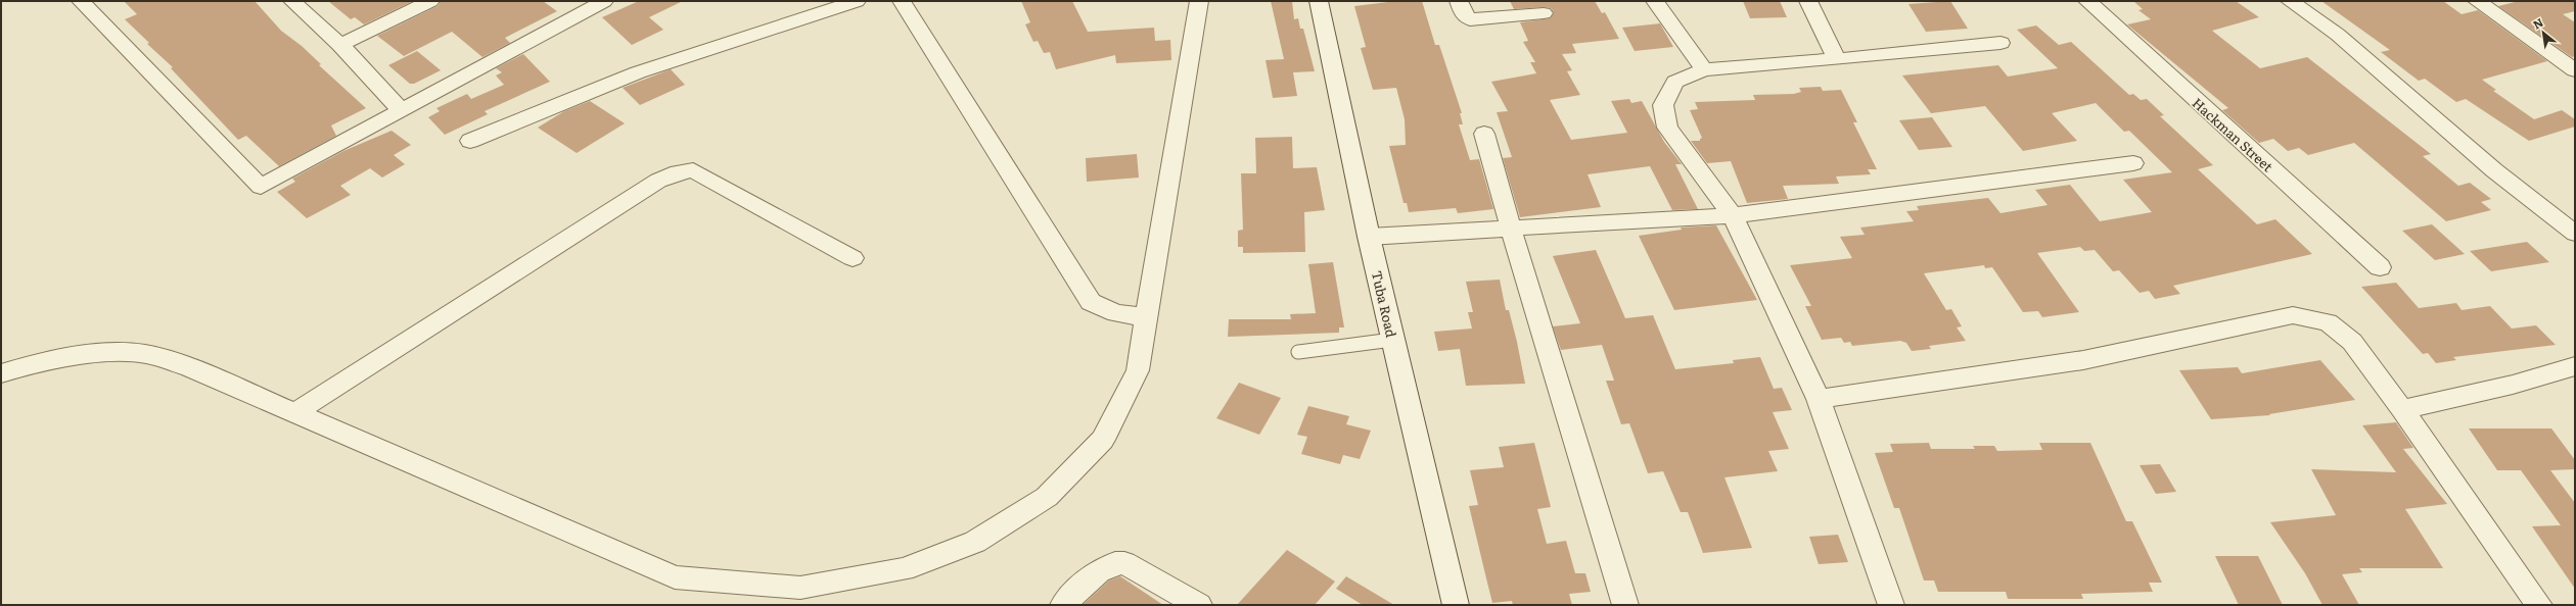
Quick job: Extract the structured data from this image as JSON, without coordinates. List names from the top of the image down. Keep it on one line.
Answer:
{"streets":{"street":["Hackman Street","Tuba Road"]},"north":"top left"}
